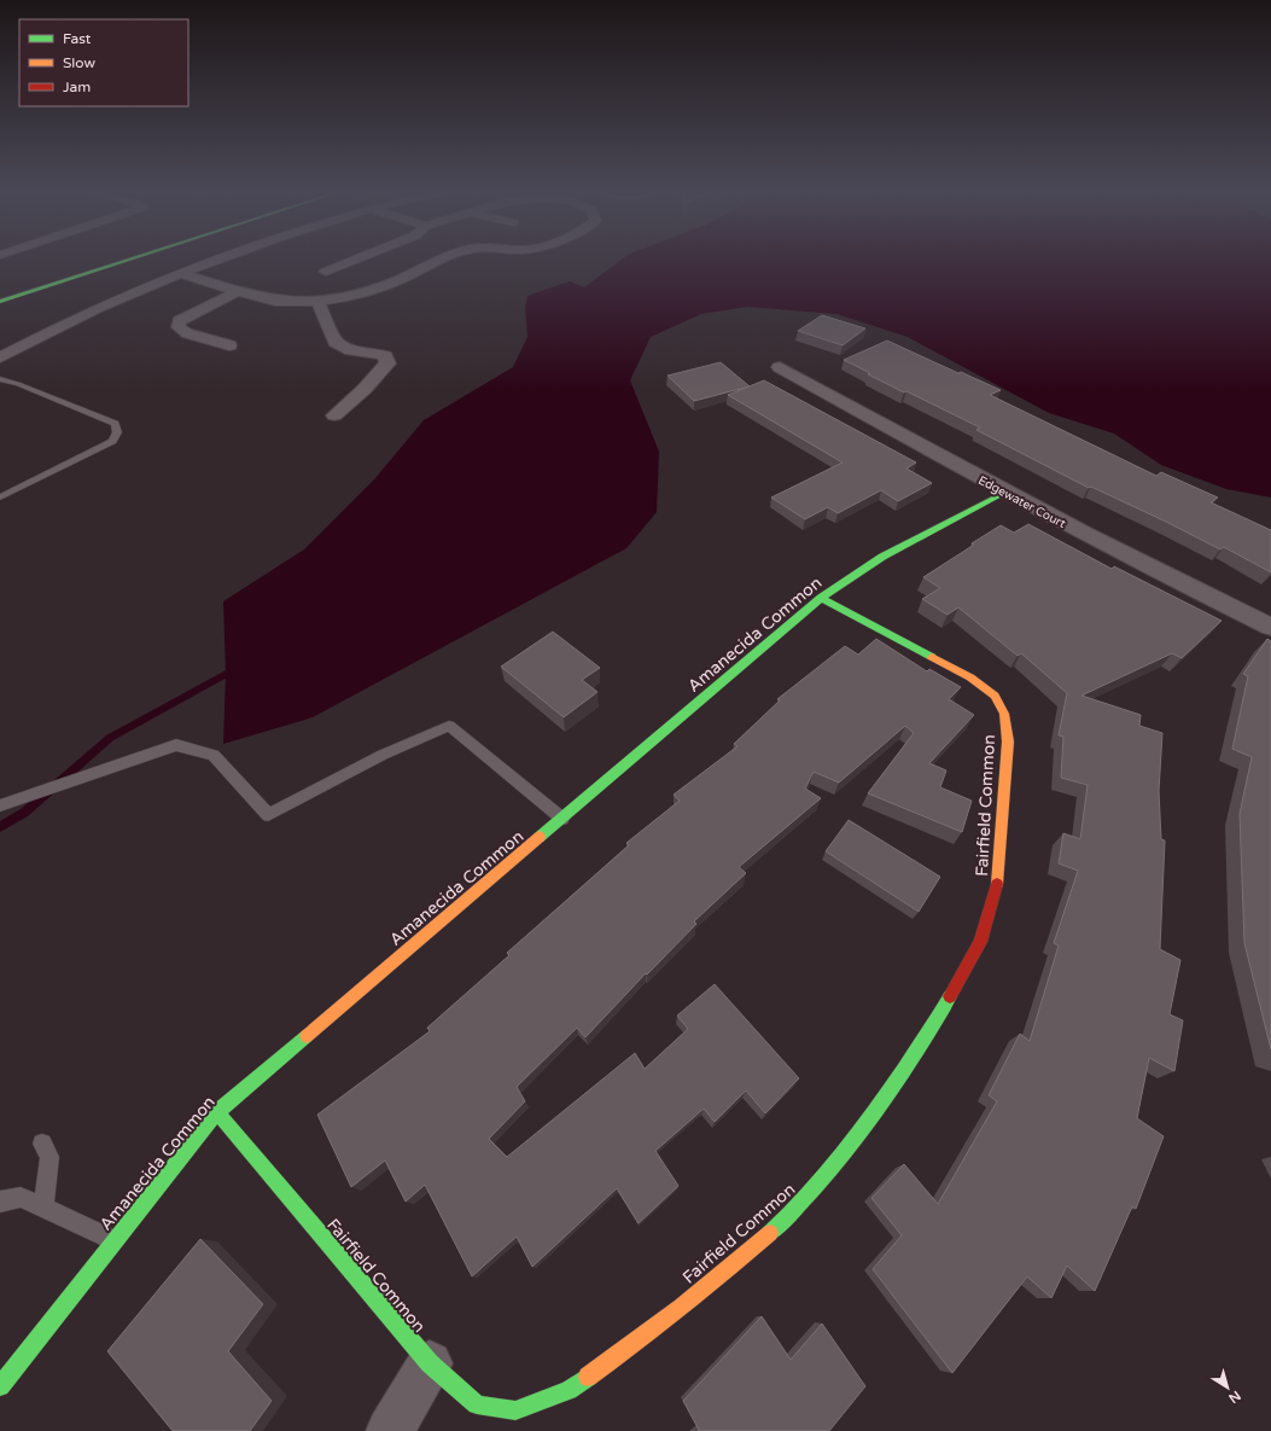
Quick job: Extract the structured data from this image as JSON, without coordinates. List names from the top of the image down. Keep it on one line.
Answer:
{"streets":{"street":["Edgewater Court","Amanecida Common","Fairfield Common"]},"crossings":[["Edgewater Court","Amanecida Common"],["Amanecida Common","Fairfield Common"]],"legend":["Fast","Slow","Jam"],"north":"bottom right"}
